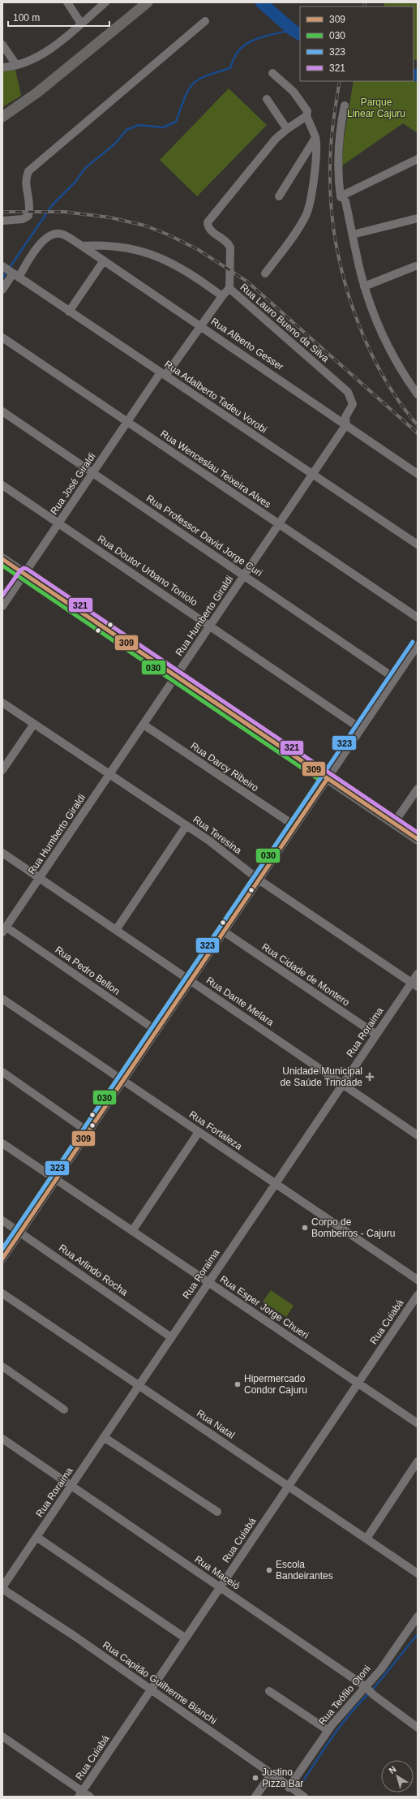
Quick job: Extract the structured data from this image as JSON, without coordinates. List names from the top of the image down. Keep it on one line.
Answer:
{"streets":{"street":["Rua Lauro Bueno da Silva","Rua Alberto Gesser","Rua Adalberto Tadeu Vorobi","Rua Wenceslau Teixeira Alves","Rua José Giraldi","Rua Professor David Jorge Curi","Rua Doutor Urbano Toniolo","Rua Humberto Giraldi","Rua Darcy Ribeiro","Rua Teresina","Rua Pedro Bellon","Rua Cidade de Montero","Rua Dante Melara","Rua Roraima","Rua Fortaleza","Rua Arlindo Rocha","Rua Esper Jorge Chueri","Rua Cuiabá","Rua Natal","Rua Maceió","Rua Capitão Guilherme Bianchi","Rua Teófilo Otoni"]},"crossings":[["Rua Lauro Bueno da Silva","Rua Alberto Gesser"],["Rua Lauro Bueno da Silva","Rua José Giraldi"],["Rua Lauro Bueno da Silva","Rua Humberto Giraldi"],["Rua Alberto Gesser","Rua Adalberto Tadeu Vorobi"],["Rua Alberto Gesser","Rua José Giraldi"],["Rua Alberto Gesser","Rua Humberto Giraldi"],["Rua Adalberto Tadeu Vorobi","Rua José Giraldi"],["Rua Adalberto Tadeu Vorobi","Rua Humberto Giraldi"],["Rua Wenceslau Teixeira Alves","Rua José Giraldi"],["Rua Wenceslau Teixeira Alves","Rua Humberto Giraldi"],["Rua José Giraldi","Rua Professor David Jorge Curi"],["Rua José Giraldi","Rua Doutor Urbano Toniolo"],["Rua Professor David Jorge Curi","Rua Humberto Giraldi"],["Rua Doutor Urbano Toniolo","Rua Humberto Giraldi"],["Rua Humberto Giraldi","Rua Darcy Ribeiro"],["Rua Humberto Giraldi","Rua Teresina"],["Rua Humberto Giraldi","Rua Pedro Bellon"],["Rua Humberto Giraldi","Rua Dante Melara"],["Rua Teresina","Rua Roraima"],["Rua Cidade de Montero","Rua Roraima"],["Rua Dante Melara","Rua Roraima"],["Rua Roraima","Rua Fortaleza"],["Rua Roraima","Rua Arlindo Rocha"],["Rua Roraima","Rua Esper Jorge Chueri"],["Rua Roraima","Rua Natal"],["Rua Roraima","Rua Maceió"],["Rua Roraima","Rua Capitão Guilherme Bianchi"],["Rua Esper Jorge Chueri","Rua Cuiabá"],["Rua Cuiabá","Rua Natal"],["Rua Cuiabá","Rua Maceió"],["Rua Cuiabá","Rua Capitão Guilherme Bianchi"],["Rua Maceió","Rua Teófilo Otoni"],["Rua Capitão Guilherme Bianchi","Rua Teófilo Otoni"]],"parks":["Parque Linear Cajuru"],"places":{"health":["Unidade Municipal de Saúde Trindade"],"other":["Corpo de Bombeiros - Cajuru","Hipermercado Condor Cajuru","Escola Bandeirantes","Justino Pizza Bar"]},"lines":["transit line 309","transit line 030","transit line 321","transit line 323"],"legend":["309","030","323","321"],"scale_bar":"100 m","north":"top left"}
